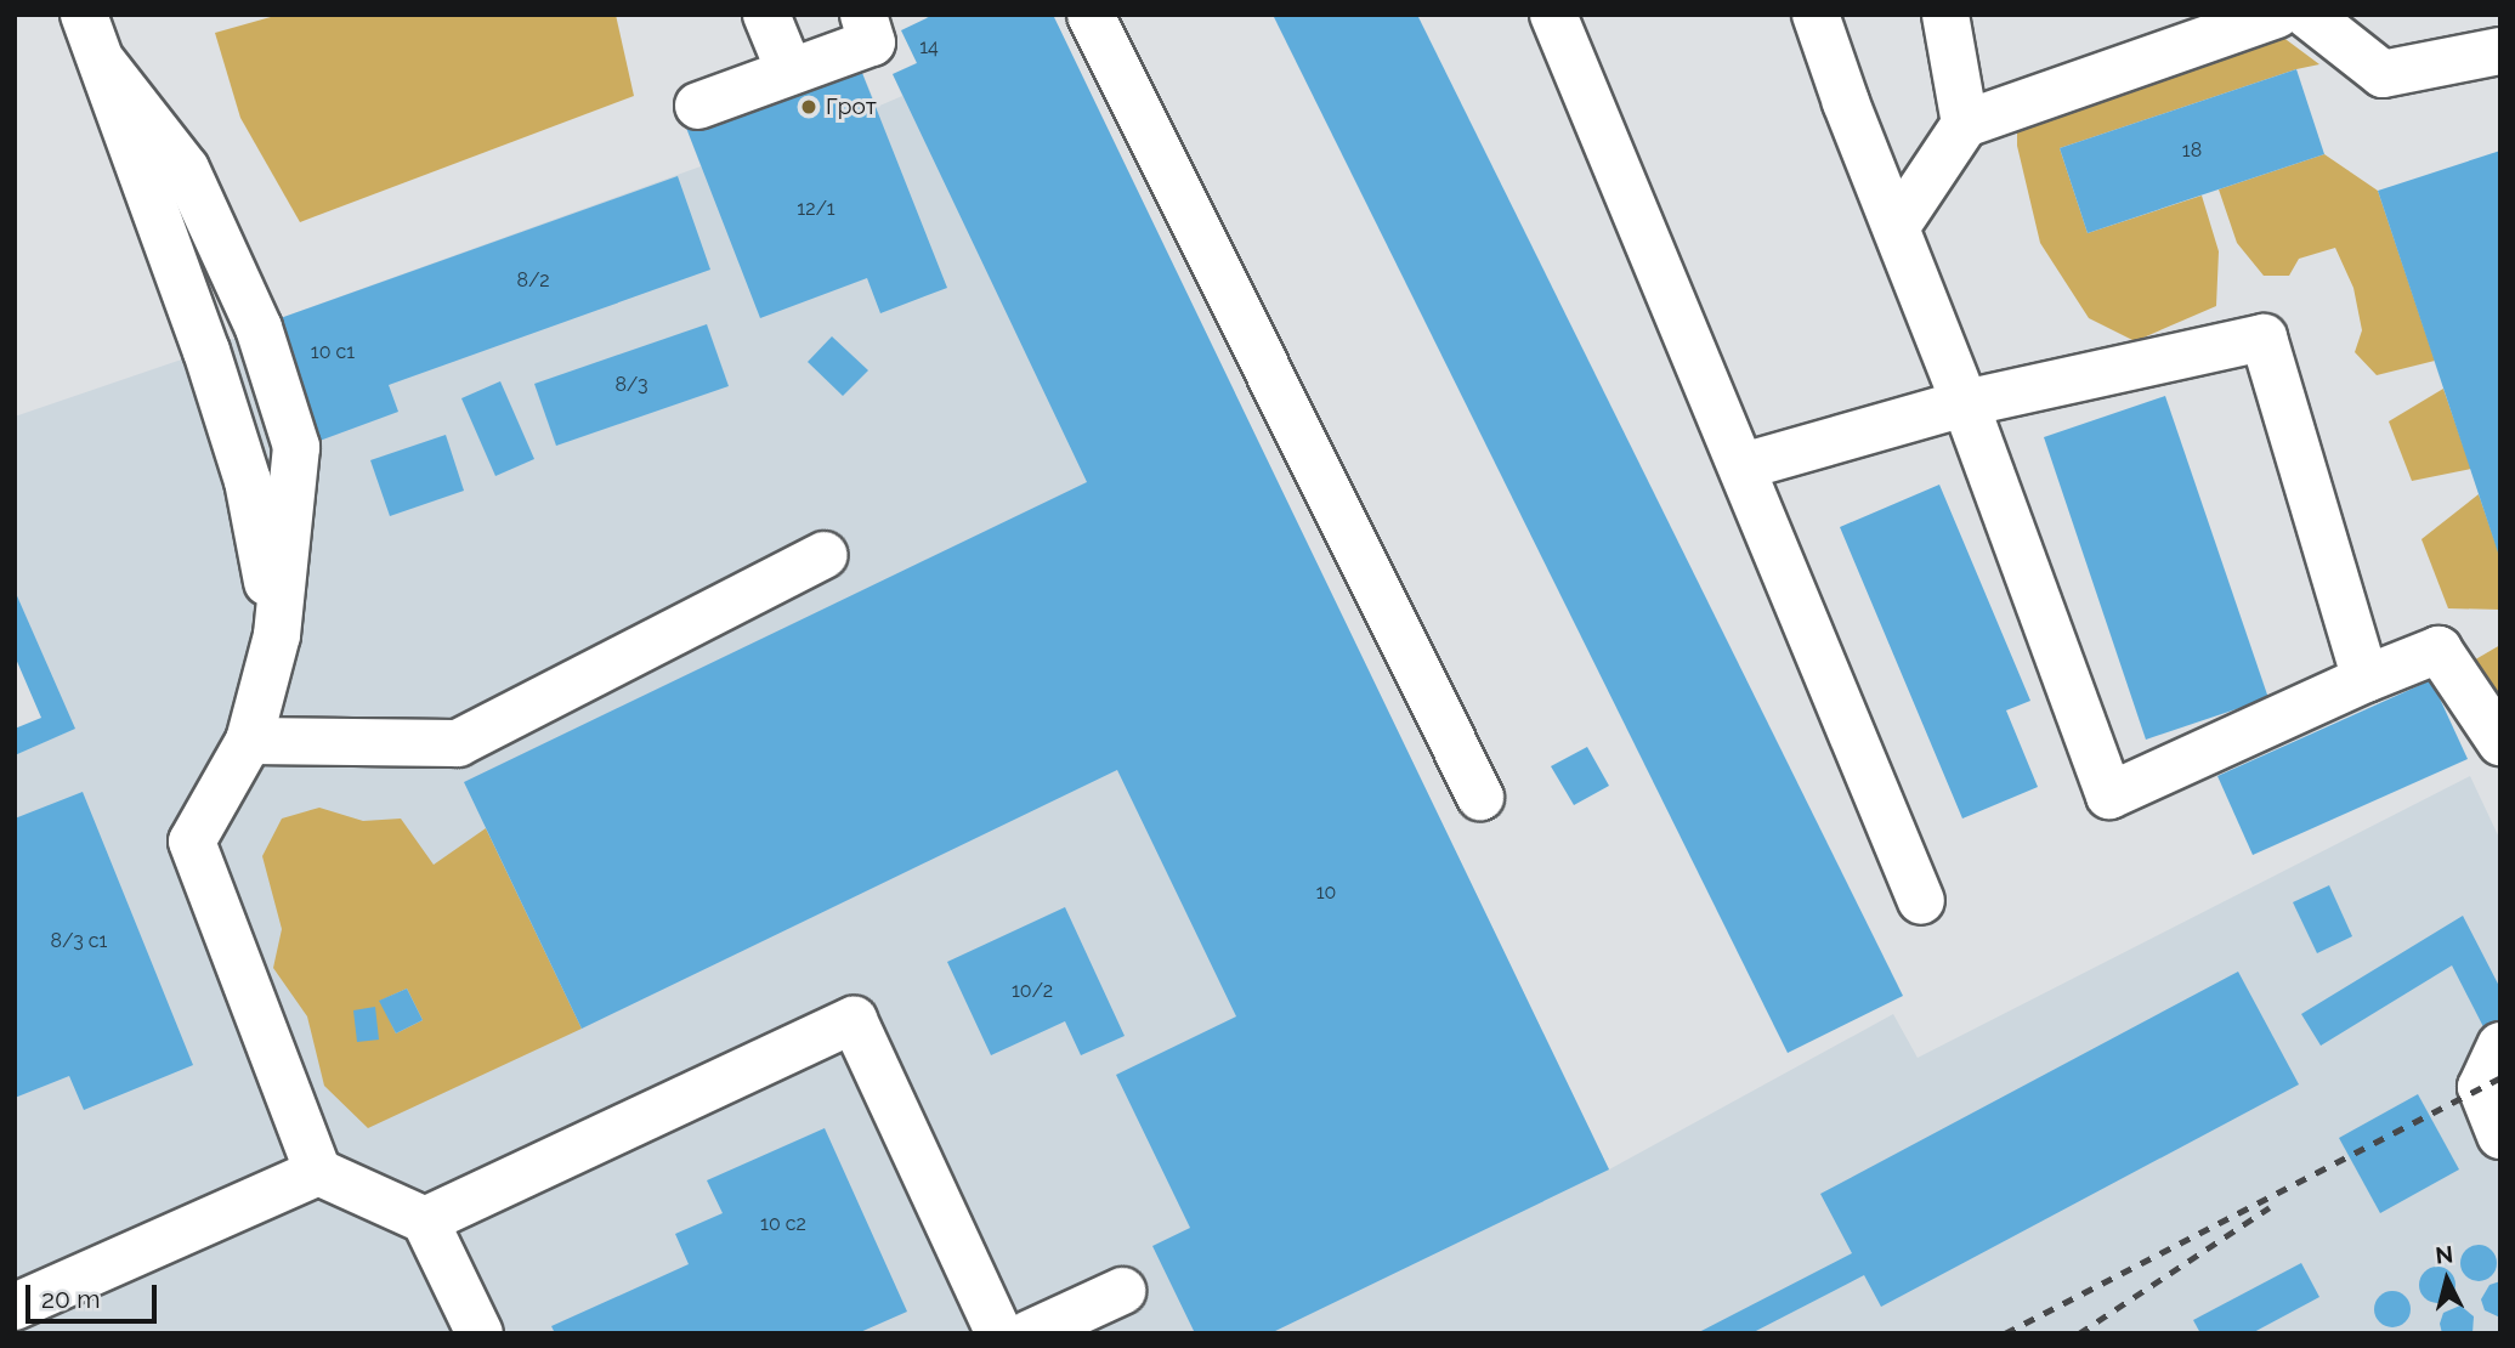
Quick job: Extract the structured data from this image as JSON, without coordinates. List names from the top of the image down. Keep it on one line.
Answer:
{"places":["Грот"],"house_numbers":["14","18","12/1","8/2","10 с1","8/3","10","8/3 с1","10/2","10 с2"],"scale_bar":"20 m","north":"top"}
